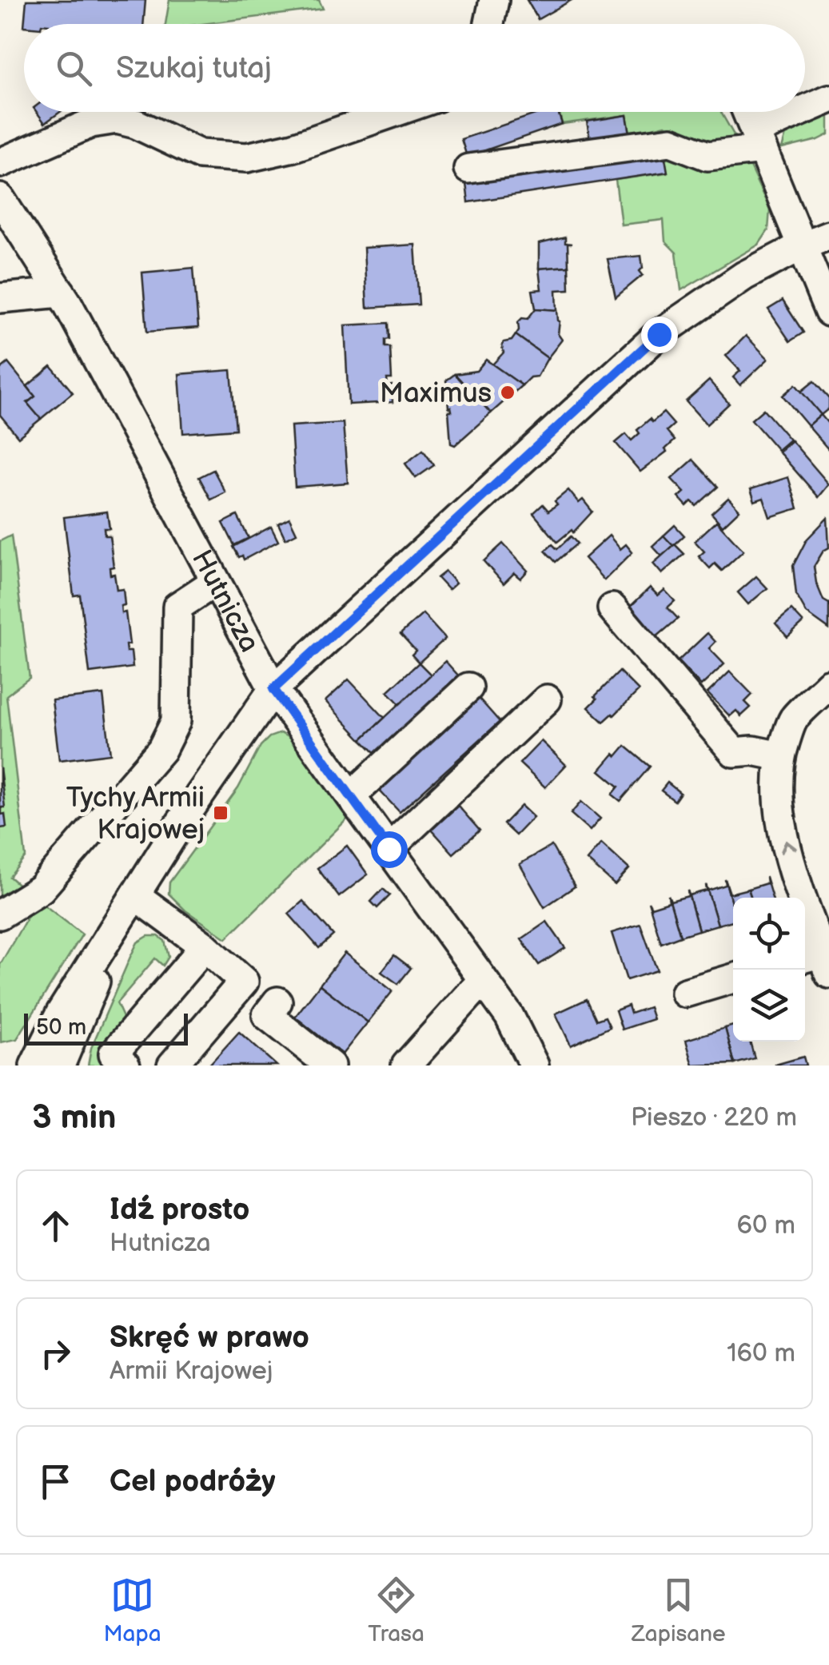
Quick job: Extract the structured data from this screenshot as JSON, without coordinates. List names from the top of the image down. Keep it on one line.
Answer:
{"streets":{"street":["Hutnicza"]},"places":{"other":["Maximus"],"transit":["Tychy Armii Krajowej"]},"scale_bar":"50 m","page":{"search":"Szukaj tutaj","scale":"50 m","heading":["3 min","Pieszo · 220 m"],"list":[["Idź prosto","Hutnicza","60 m"],["Skręć w prawo","Armii Krajowej","160 m"],"Cel podróży"],"nav":["Mapa","Trasa","Zapisane"]}}
